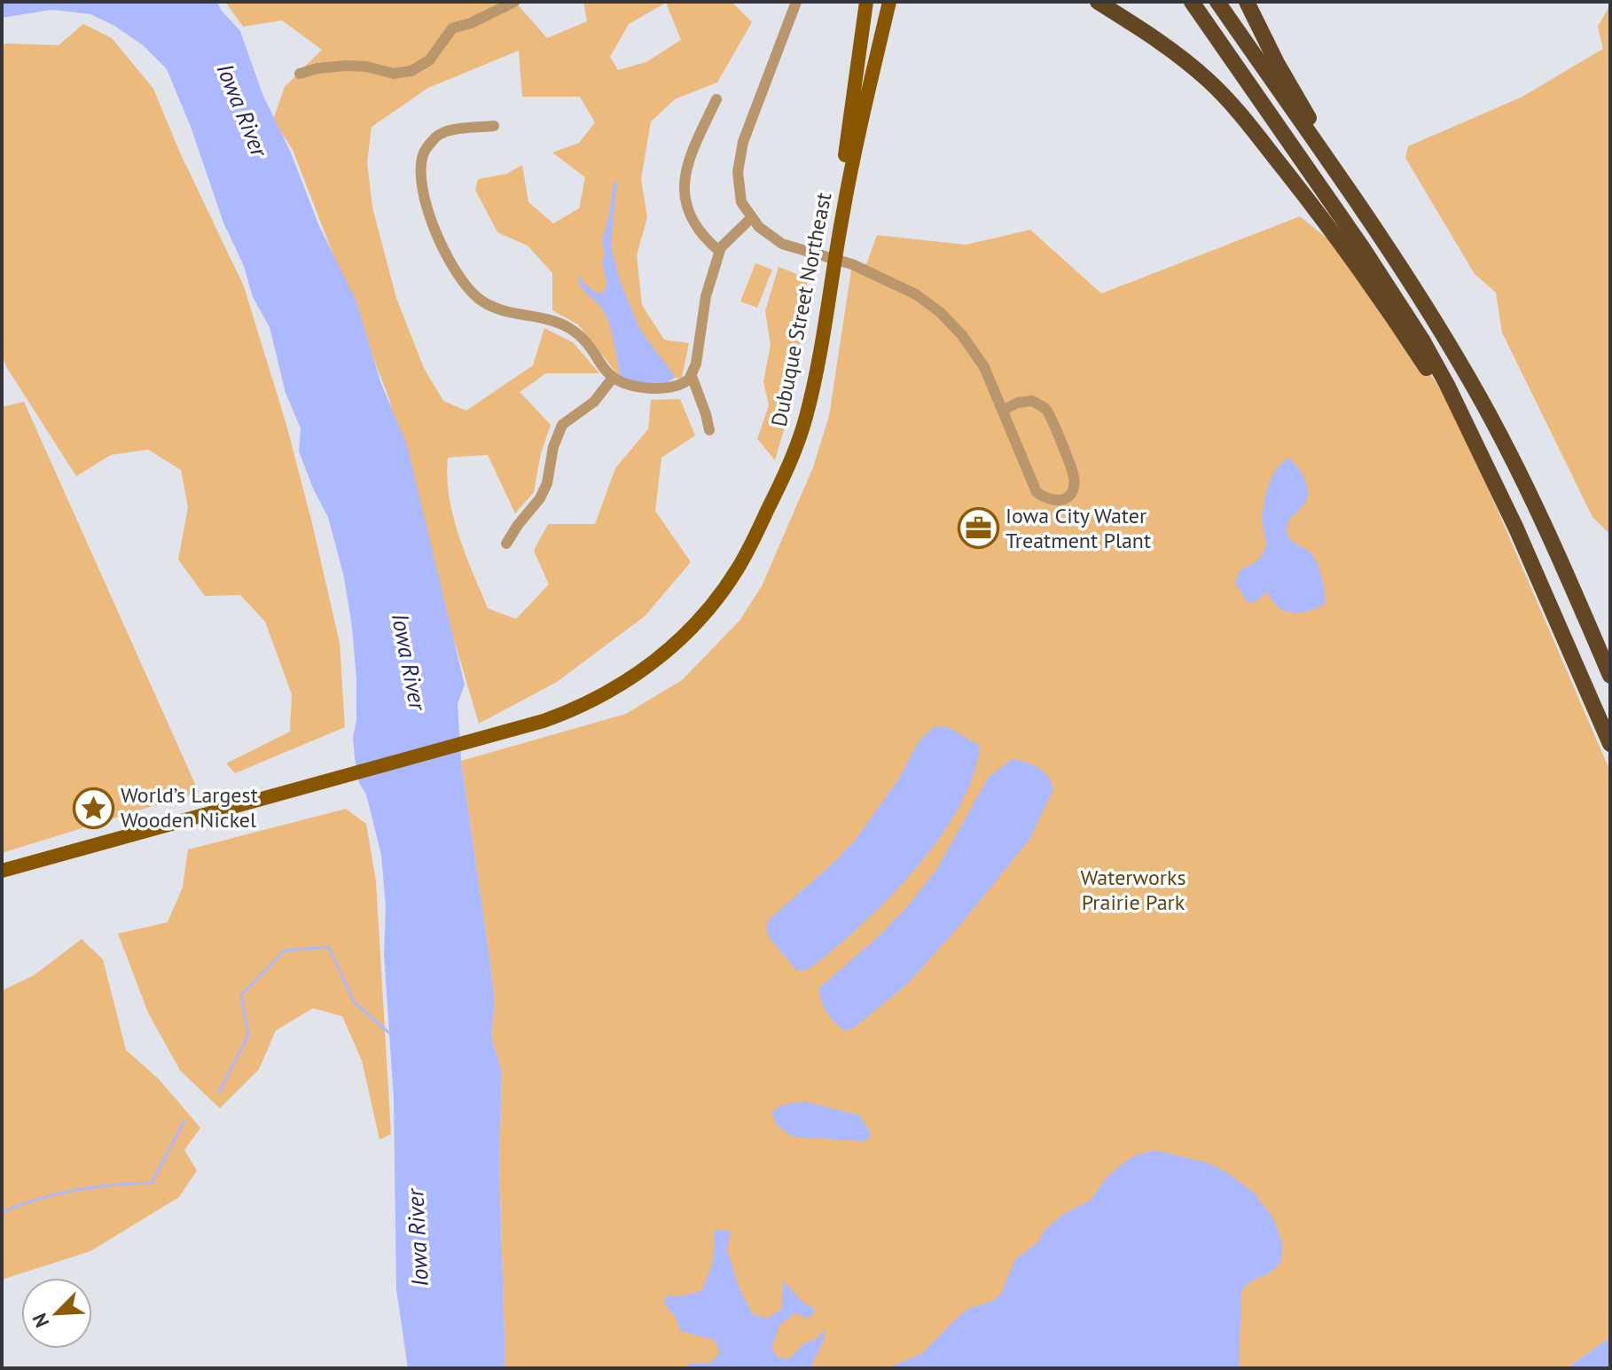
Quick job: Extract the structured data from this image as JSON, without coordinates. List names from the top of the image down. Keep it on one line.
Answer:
{"streets":{"main road":["Dubuque Street Northeast"]},"water":["Iowa River"],"parks":["Waterworks Prairie Park"],"places":{"office":["Iowa City Water Treatment Plant"],"place":["World’s Largest Wooden Nickel"]},"north":"bottom left"}
